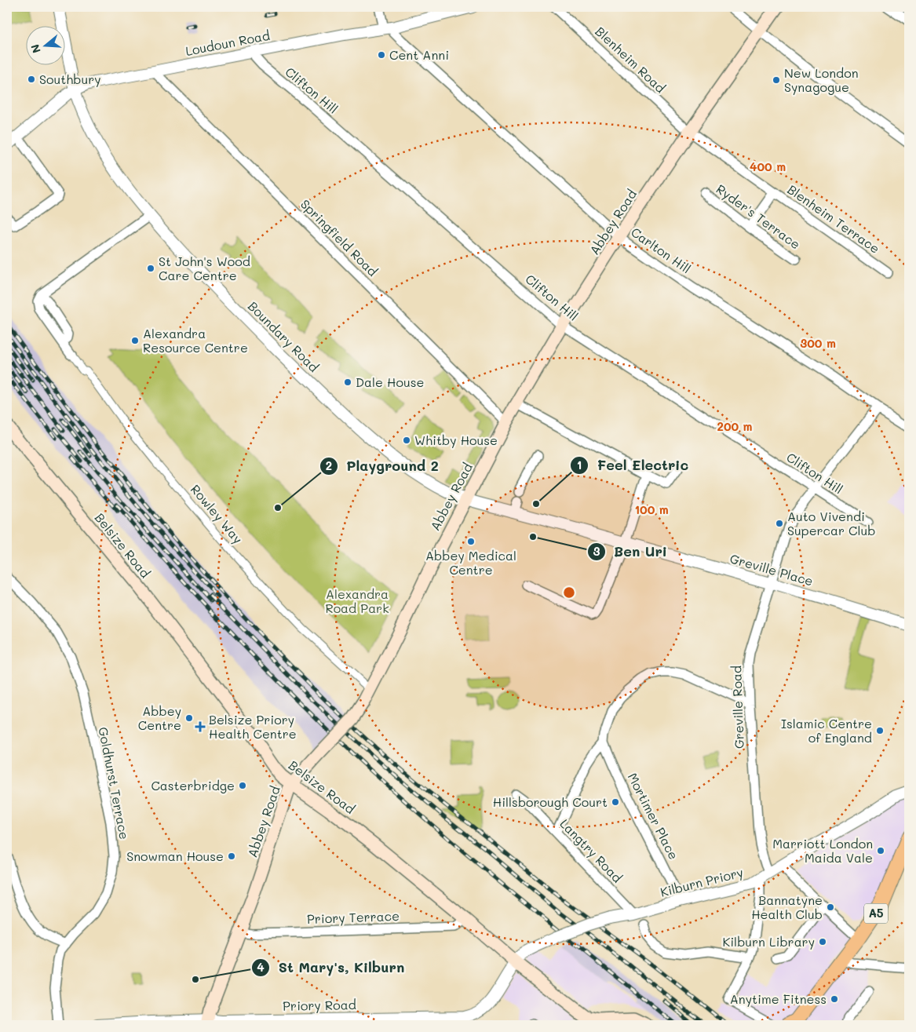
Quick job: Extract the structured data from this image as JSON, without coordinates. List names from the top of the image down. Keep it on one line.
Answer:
{"streets":{"main road":["Abbey Road","Belsize Road","A5"],"street":["Loudoun Road","Blenheim Road","Clifton Hill","Ryder's Terrace","Blenheim Terrace","Springfield Road","Carlton Hill","Boundary Road","Rowley Way","Greville Place","Greville Road","Goldhurst Terrace","Mortimer Place","Langtry Road","Kilburn Priory","Priory Terrace","Priory Road"]},"crossings":[["Loudoun Road","Clifton Hill"],["Loudoun Road","Springfield Road"],["Loudoun Road","Carlton Hill"],["Loudoun Road","Boundary Road"],["Blenheim Road","Blenheim Terrace"],["Blenheim Road","Abbey Road"],["Clifton Hill","Abbey Road"],["Clifton Hill","Greville Road"],["Blenheim Terrace","Abbey Road"],["Abbey Road","Springfield Road"],["Abbey Road","Carlton Hill"],["Abbey Road","Boundary Road"],["Abbey Road","Rowley Way"],["Abbey Road","Belsize Road"],["Abbey Road","Priory Terrace"],["Abbey Road","Priory Road"],["Carlton Hill","Greville Road"],["Boundary Road","Rowley Way"],["Boundary Road","Greville Place"],["Belsize Road","Kilburn Priory"],["Belsize Road","Priory Terrace"],["Belsize Road","Priory Road"],["Greville Place","Greville Road"],["Greville Road","Kilburn Priory"],["Mortimer Place","Kilburn Priory"],["Langtry Road","Kilburn Priory"],["Kilburn Priory","Priory Road"]],"parks":["Alexandra Road Park"],"places":{"other":["Cent Anni","Southbury","New London Synagogue","St John's Wood Care Centre","Alexandra Resource Centre","Dale House","Whitby House","Feel Electric","Playground 2","Auto Vivendi Supercar Club","Ben Uri","Abbey Medical Centre","Abbey Centre","Islamic Centre of England","Casterbridge","Hillsborough Court","Marriott London Maida Vale","Snowman House","Bannatyne Health Club","Kilburn Library","St Mary's, Kilburn","Anytime Fitness"],"health":["Belsize Priory Health Centre"]},"north":"left","rings":["400 m","300 m","200 m","100 m"]}
